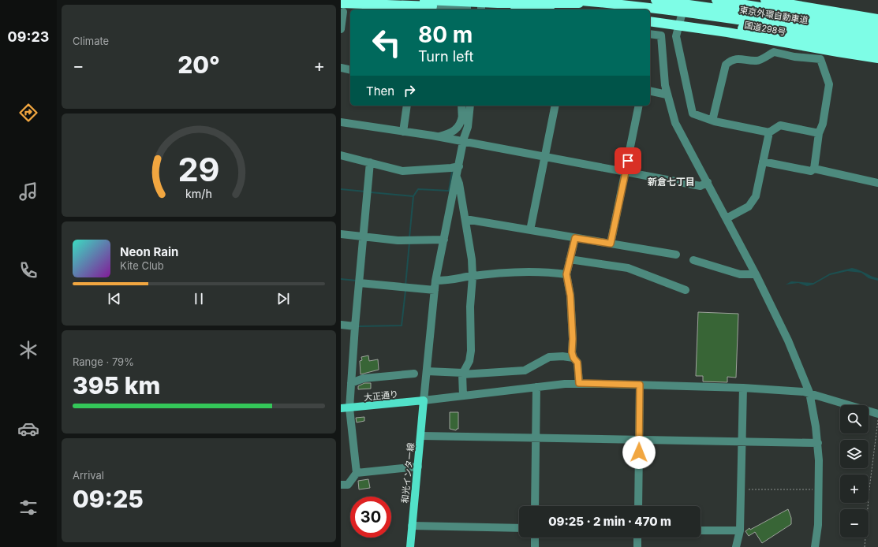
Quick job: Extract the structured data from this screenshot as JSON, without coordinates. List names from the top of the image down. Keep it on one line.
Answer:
{"streets":{"highway":["東京外環自動車道","国道298号"],"main road":["大正通り","和光インター線"]},"crossings":[["大正通り","和光インター線"]],"districts":["新倉七丁目"],"page":{"tabs":"09:23","tile":["Climate",["Range · 79%","395 km"],["Arrival","09:25"]],"turn":["80 m","Turn left"],"heat":["−","20°","+"],"then":"Then","song":["Neon Rain","Kite Club"],"map_buttons":["+","−"],"limit":"30","trip":"09:25 · 2 min · 470 m","gauge":["29","km/h"]}}
